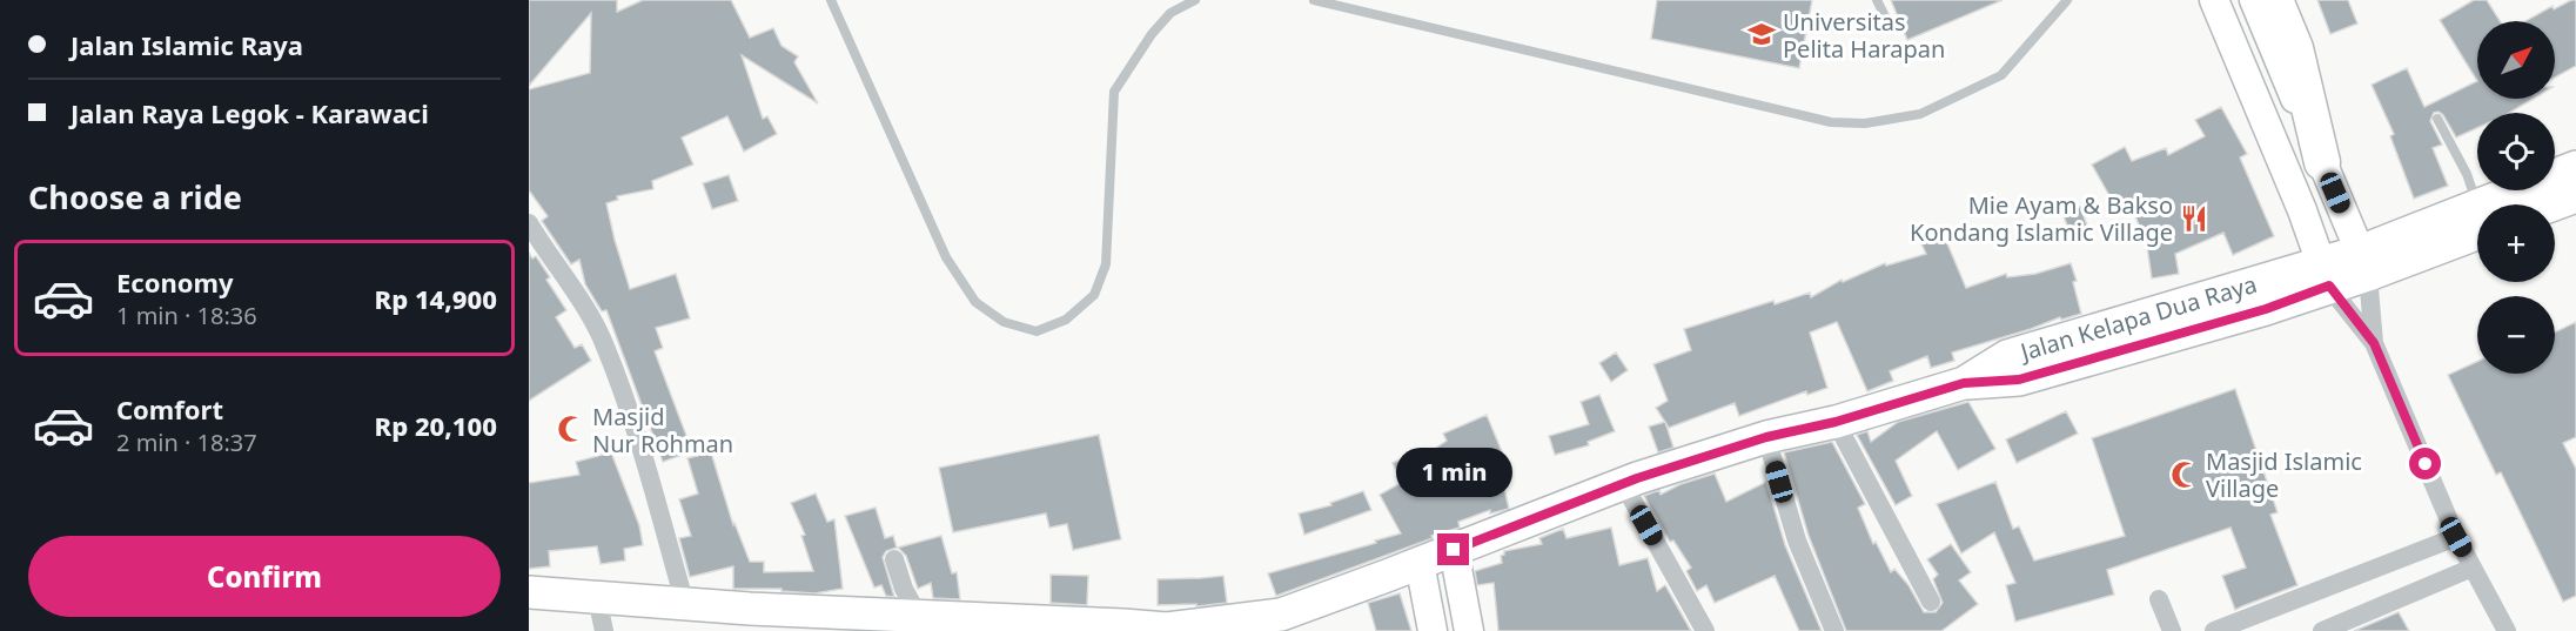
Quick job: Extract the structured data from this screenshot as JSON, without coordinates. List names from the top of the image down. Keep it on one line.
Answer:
{"streets":{"main road":["Jalan Kelapa Dua Raya"]},"places":{"school or university":["Universitas Pelita Harapan"],"restaurant":["Mie Ayam & Bakso Kondang Islamic Village"],"mosque":["Masjid Nur Rohman","Masjid Islamic Village"]},"north":"top right","page":{"banner":["Jalan Islamic Raya","Jalan Raya Legok - Karawaci"],"map_buttons":["+","−"],"heading":"Choose a ride","list":[{"name":"Economy","note":"1 min · 18:36","value":"Rp 14,900"},{"name":"Comfort","note":"2 min · 18:37","value":"Rp 20,100"}],"bubble":"1 min","buttons":"Confirm"}}
